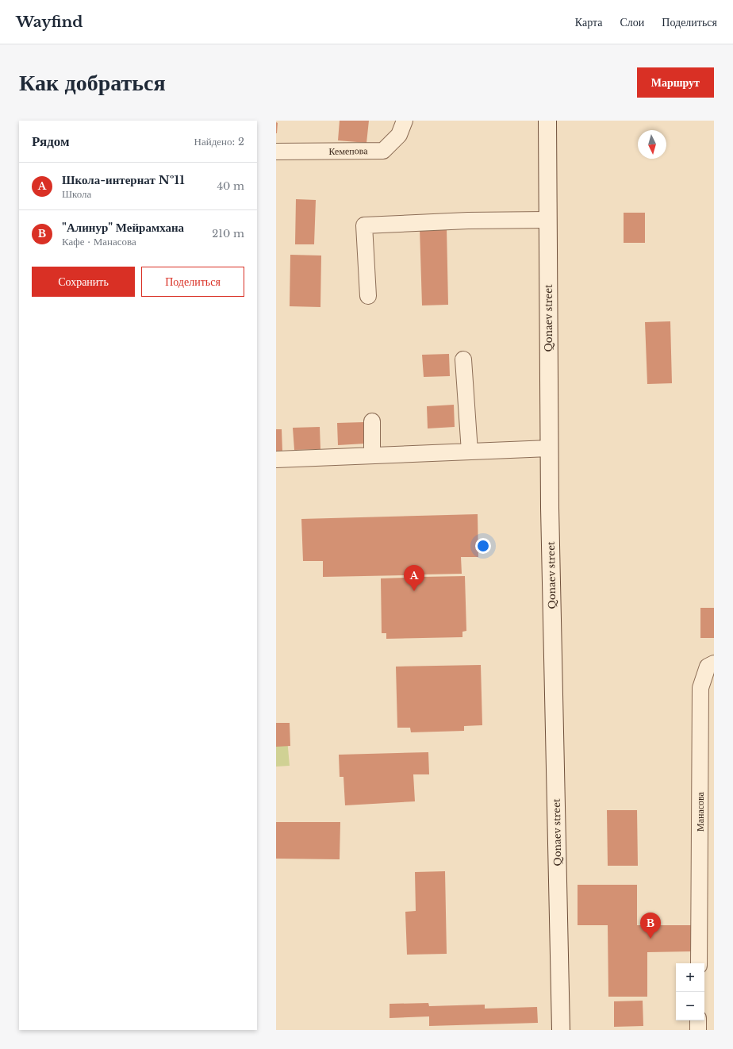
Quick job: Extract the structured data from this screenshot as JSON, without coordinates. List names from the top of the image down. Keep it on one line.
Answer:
{"streets":{"main road":["Qonaev street"],"street":["Кемепова","Манасова"]},"north":"bottom","page":{"header":"Wayfind","nav":["Карта","Слои","Поделиться"],"buttons":["Маршрут",["Сохранить","Поделиться"]],"title":"Как добраться","heading":["Рядом","Найдено: 2"],"list":[{"mark":"A","name":"Школа-интернат №11","note":"Школа","value":"40 m"},{"mark":"B","name":"\"Алинур\" Мейрамхана","note":"Кафе · Манасова","value":"210 m"}],"pins":["A","B"],"map_buttons":["+","−"]}}
